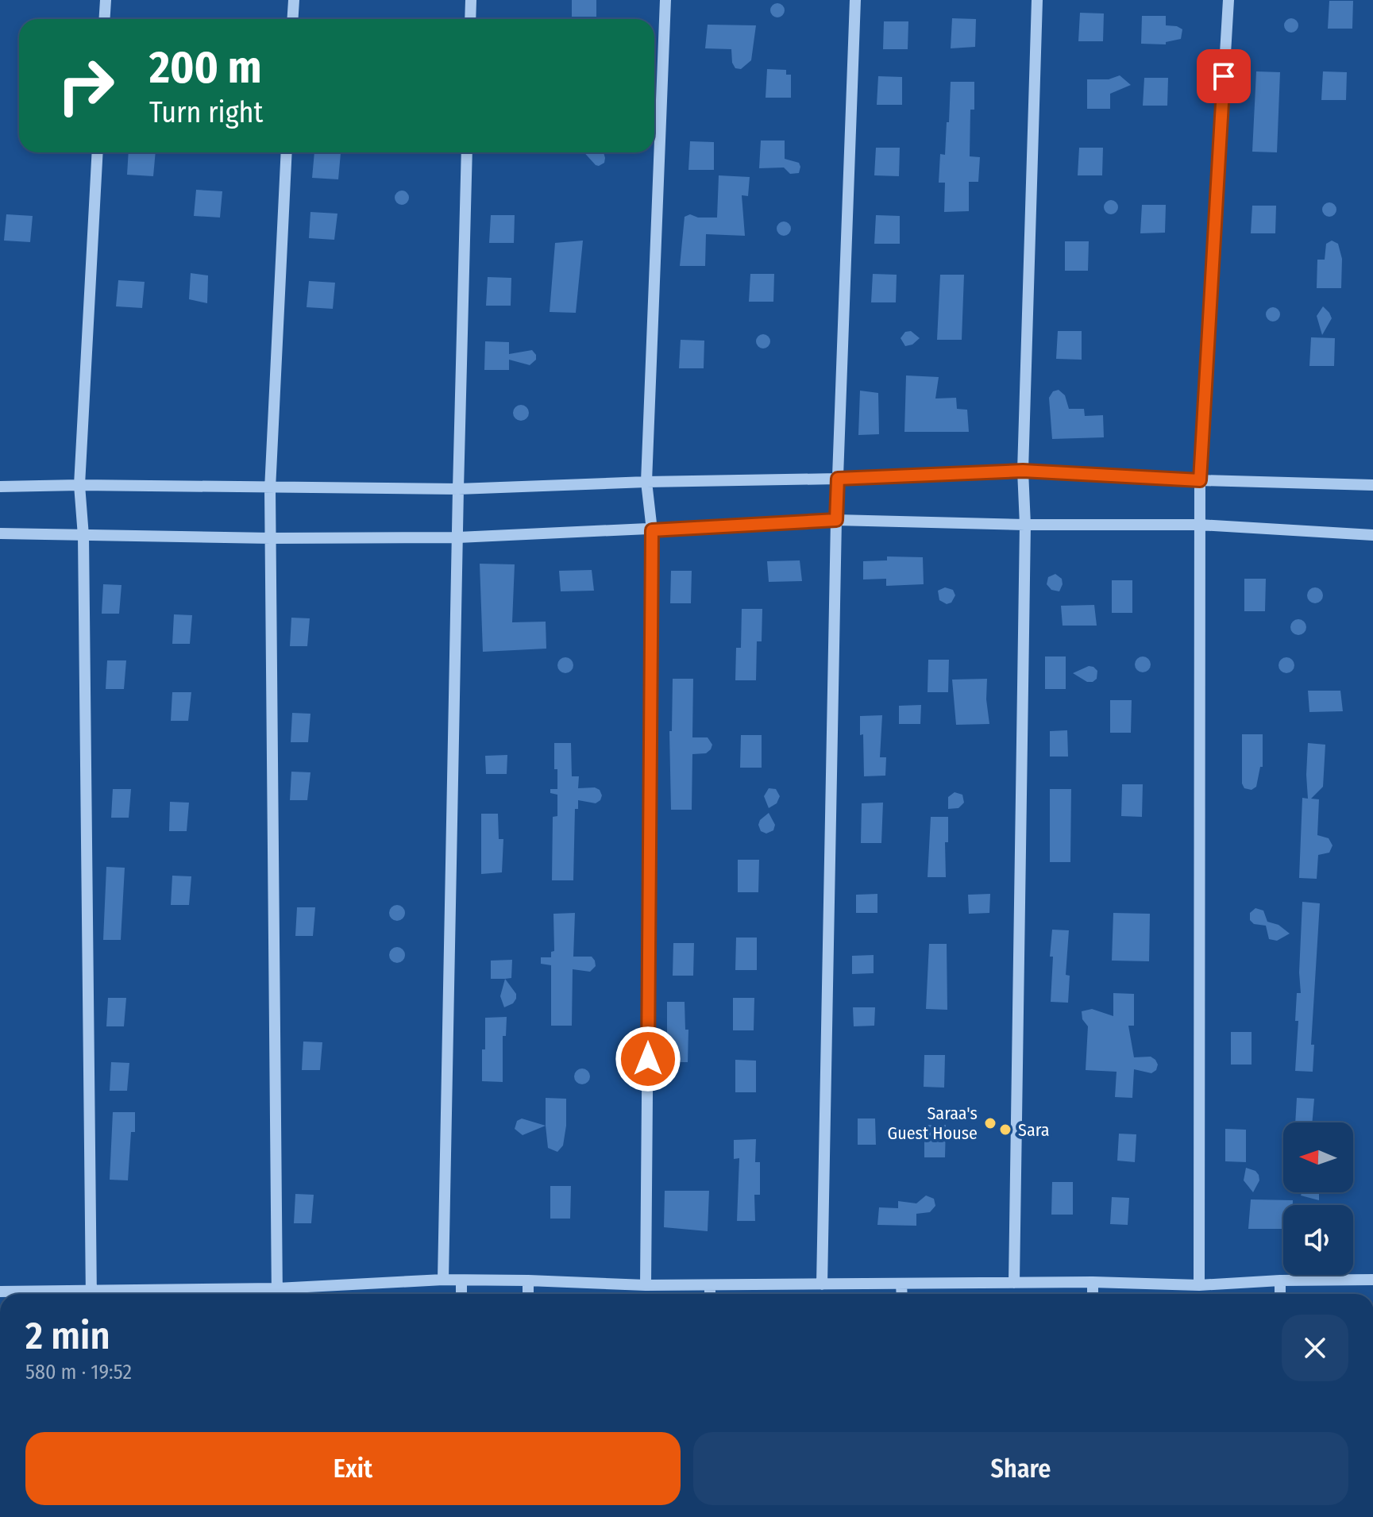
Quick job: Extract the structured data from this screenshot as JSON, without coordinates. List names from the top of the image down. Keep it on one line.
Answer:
{"places":["Saraa's Guest House","Sara"],"north":"left","page":{"turn":["200 m","Turn right"],"heading":["2 min","580 m · 19:52"],"buttons":["Exit","Share"]}}
